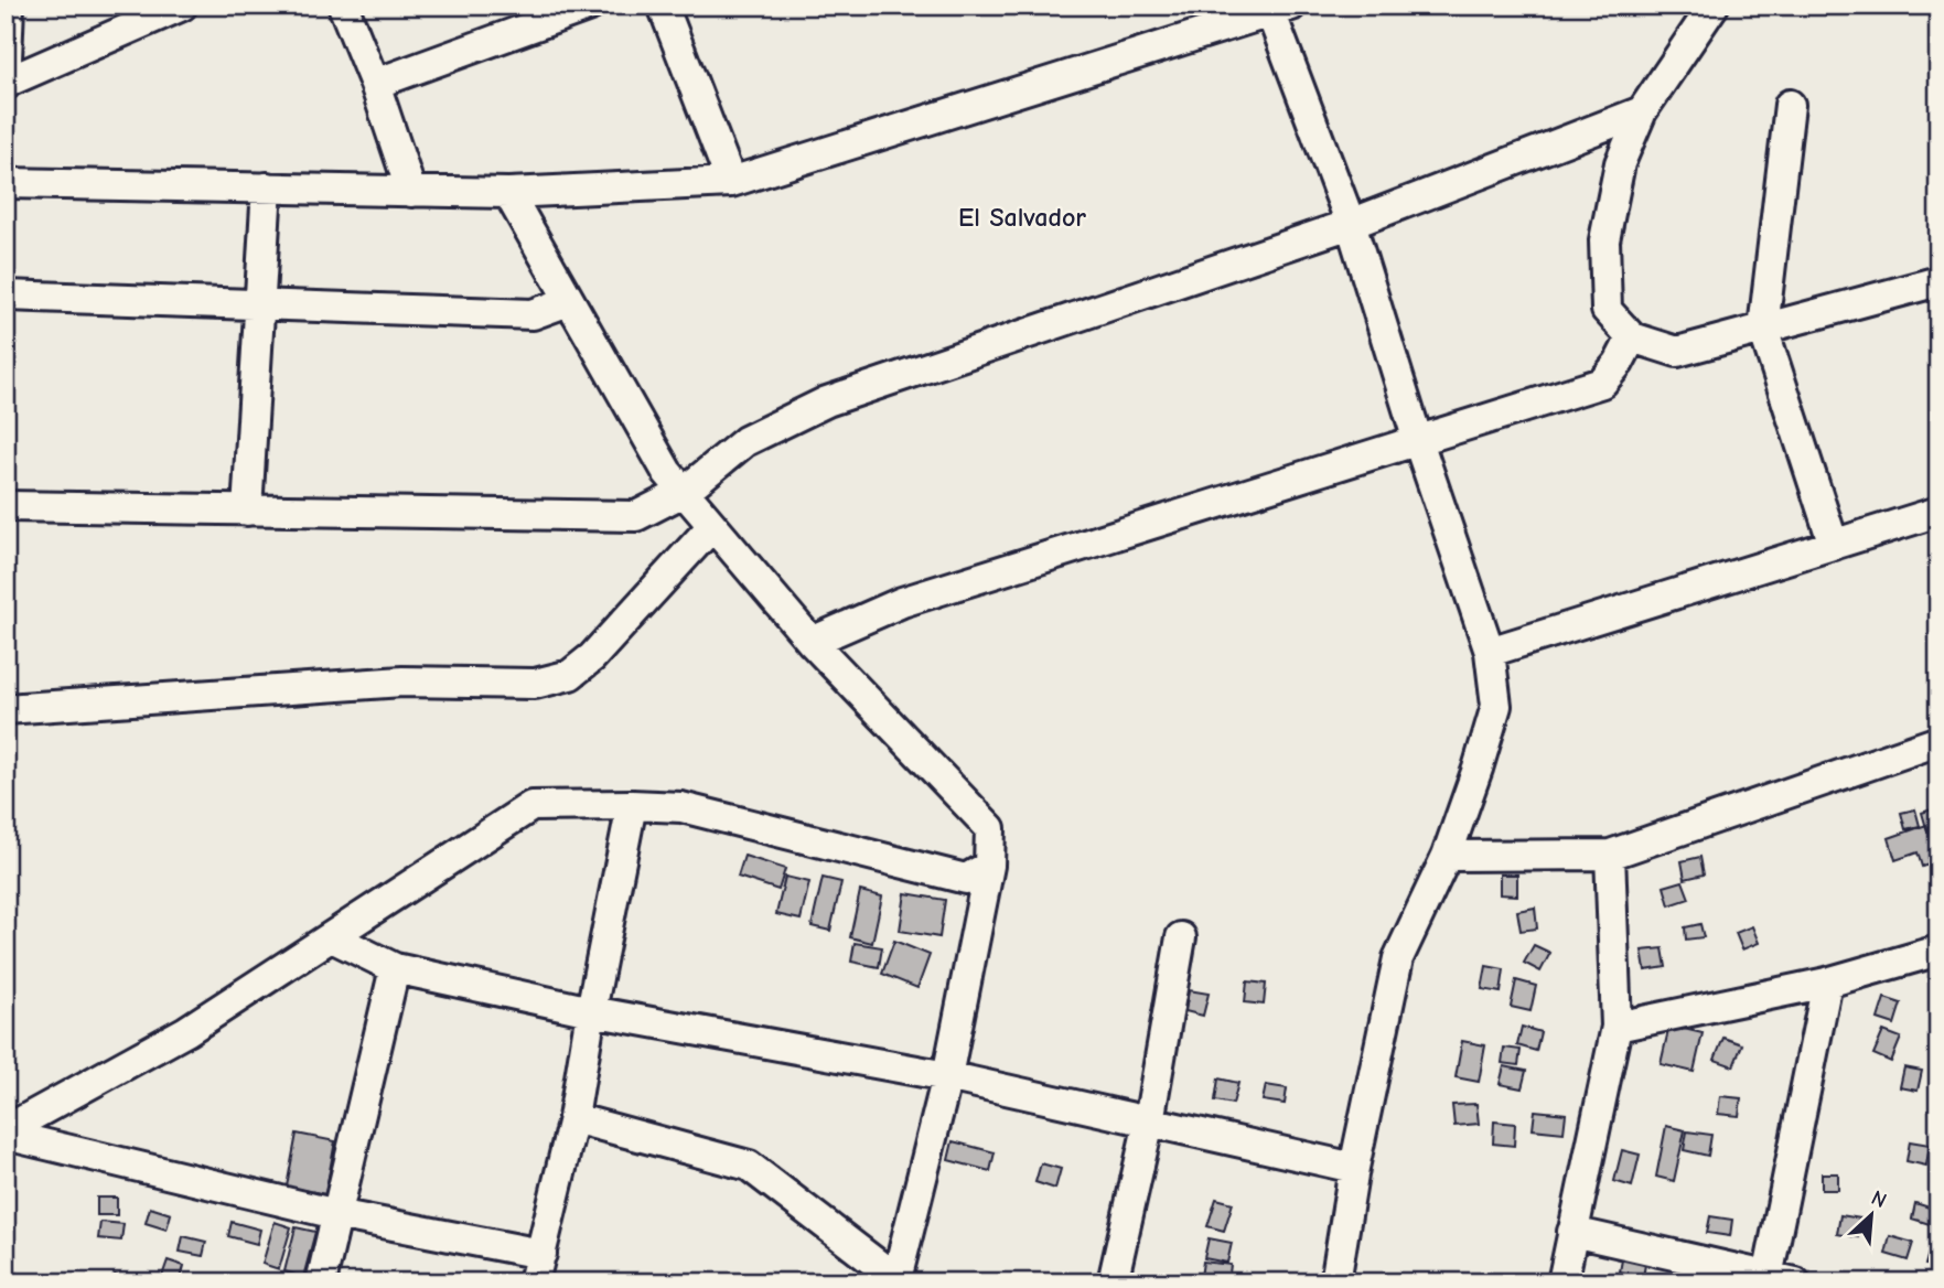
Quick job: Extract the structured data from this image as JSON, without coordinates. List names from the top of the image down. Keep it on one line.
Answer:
{"districts":["El Salvador"],"north":"top right"}
